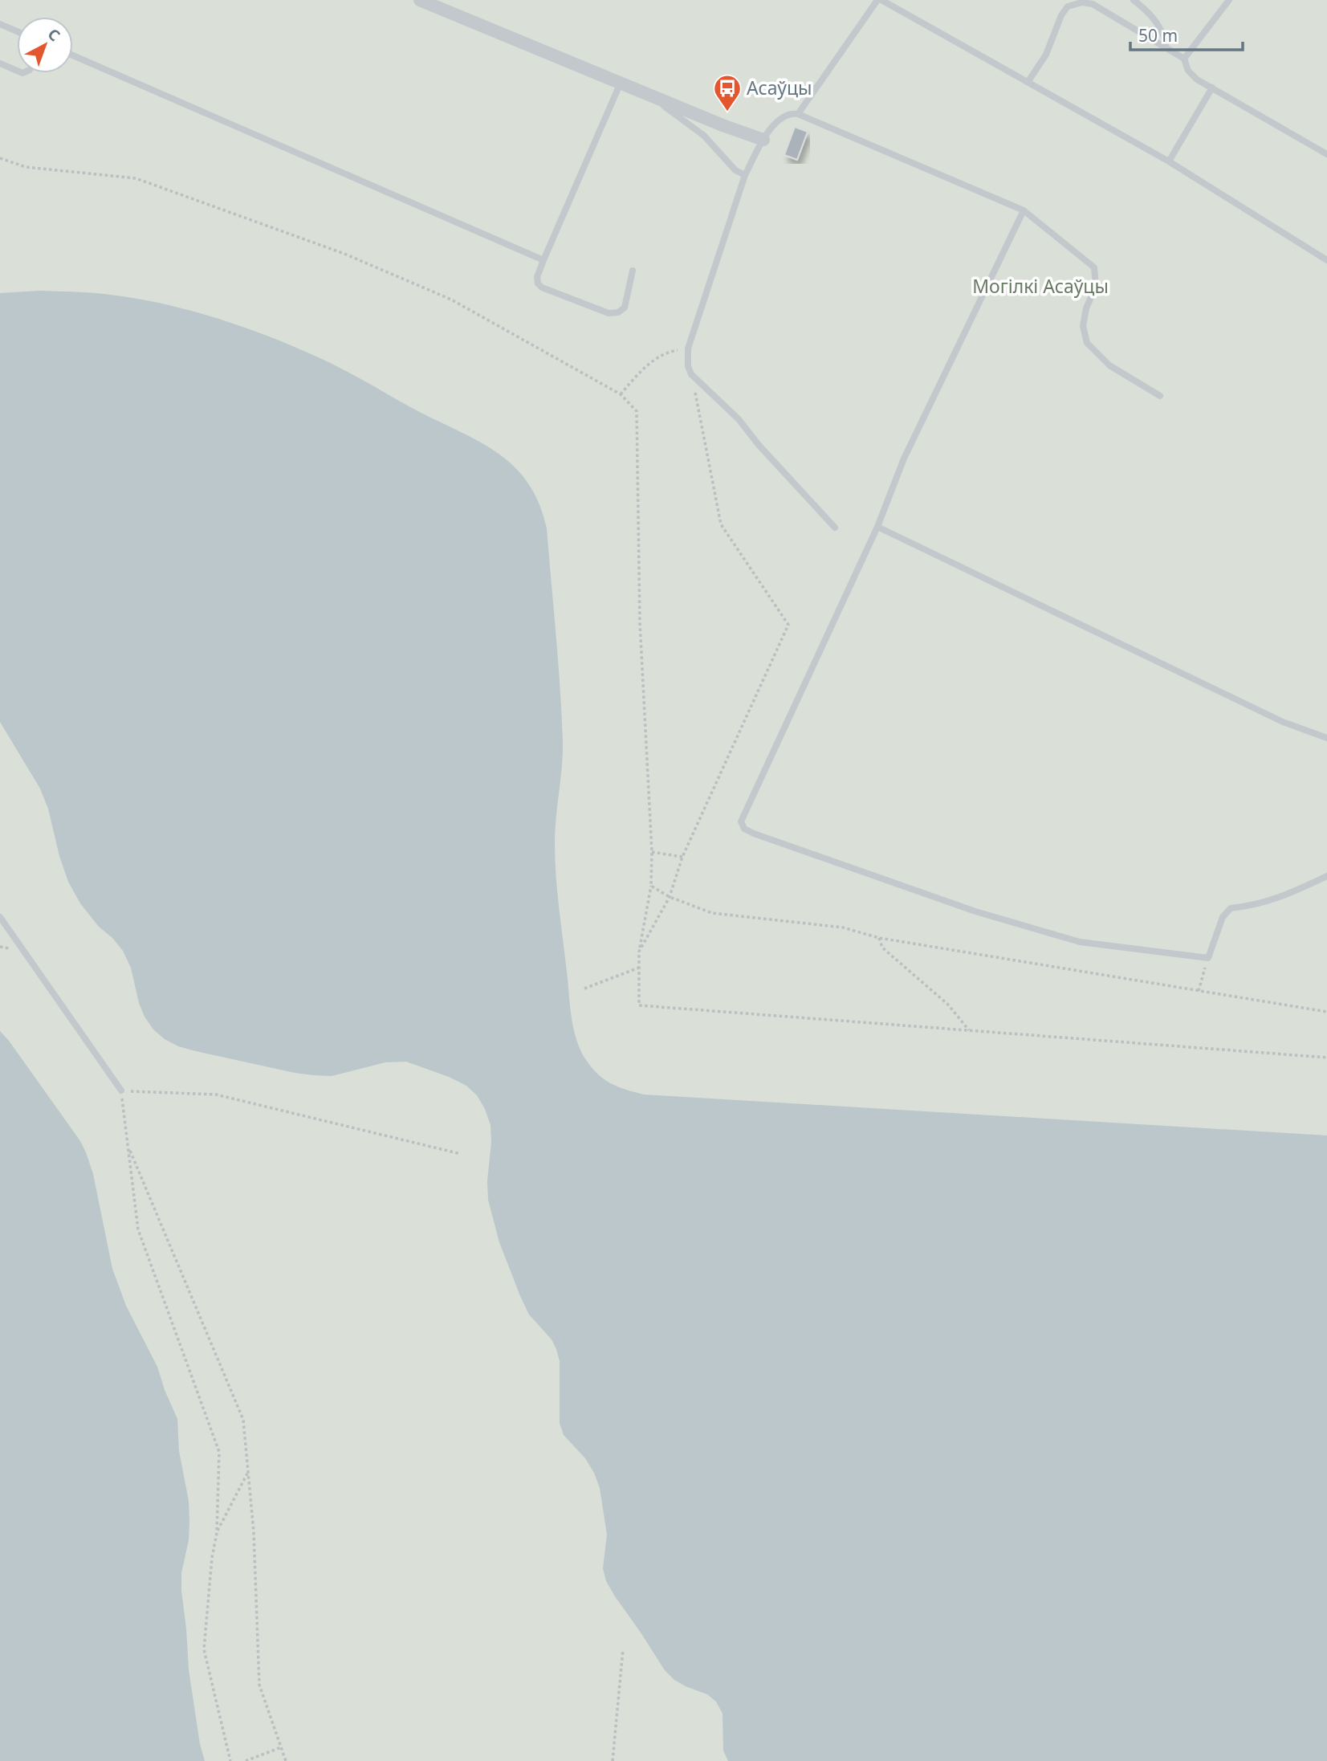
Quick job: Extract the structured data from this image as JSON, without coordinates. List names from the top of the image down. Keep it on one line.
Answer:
{"parks":["Могілкі Асаўцы"],"places":{"bus stop":["Асаўцы"]},"scale_bar":"50 m","north":"top right"}
